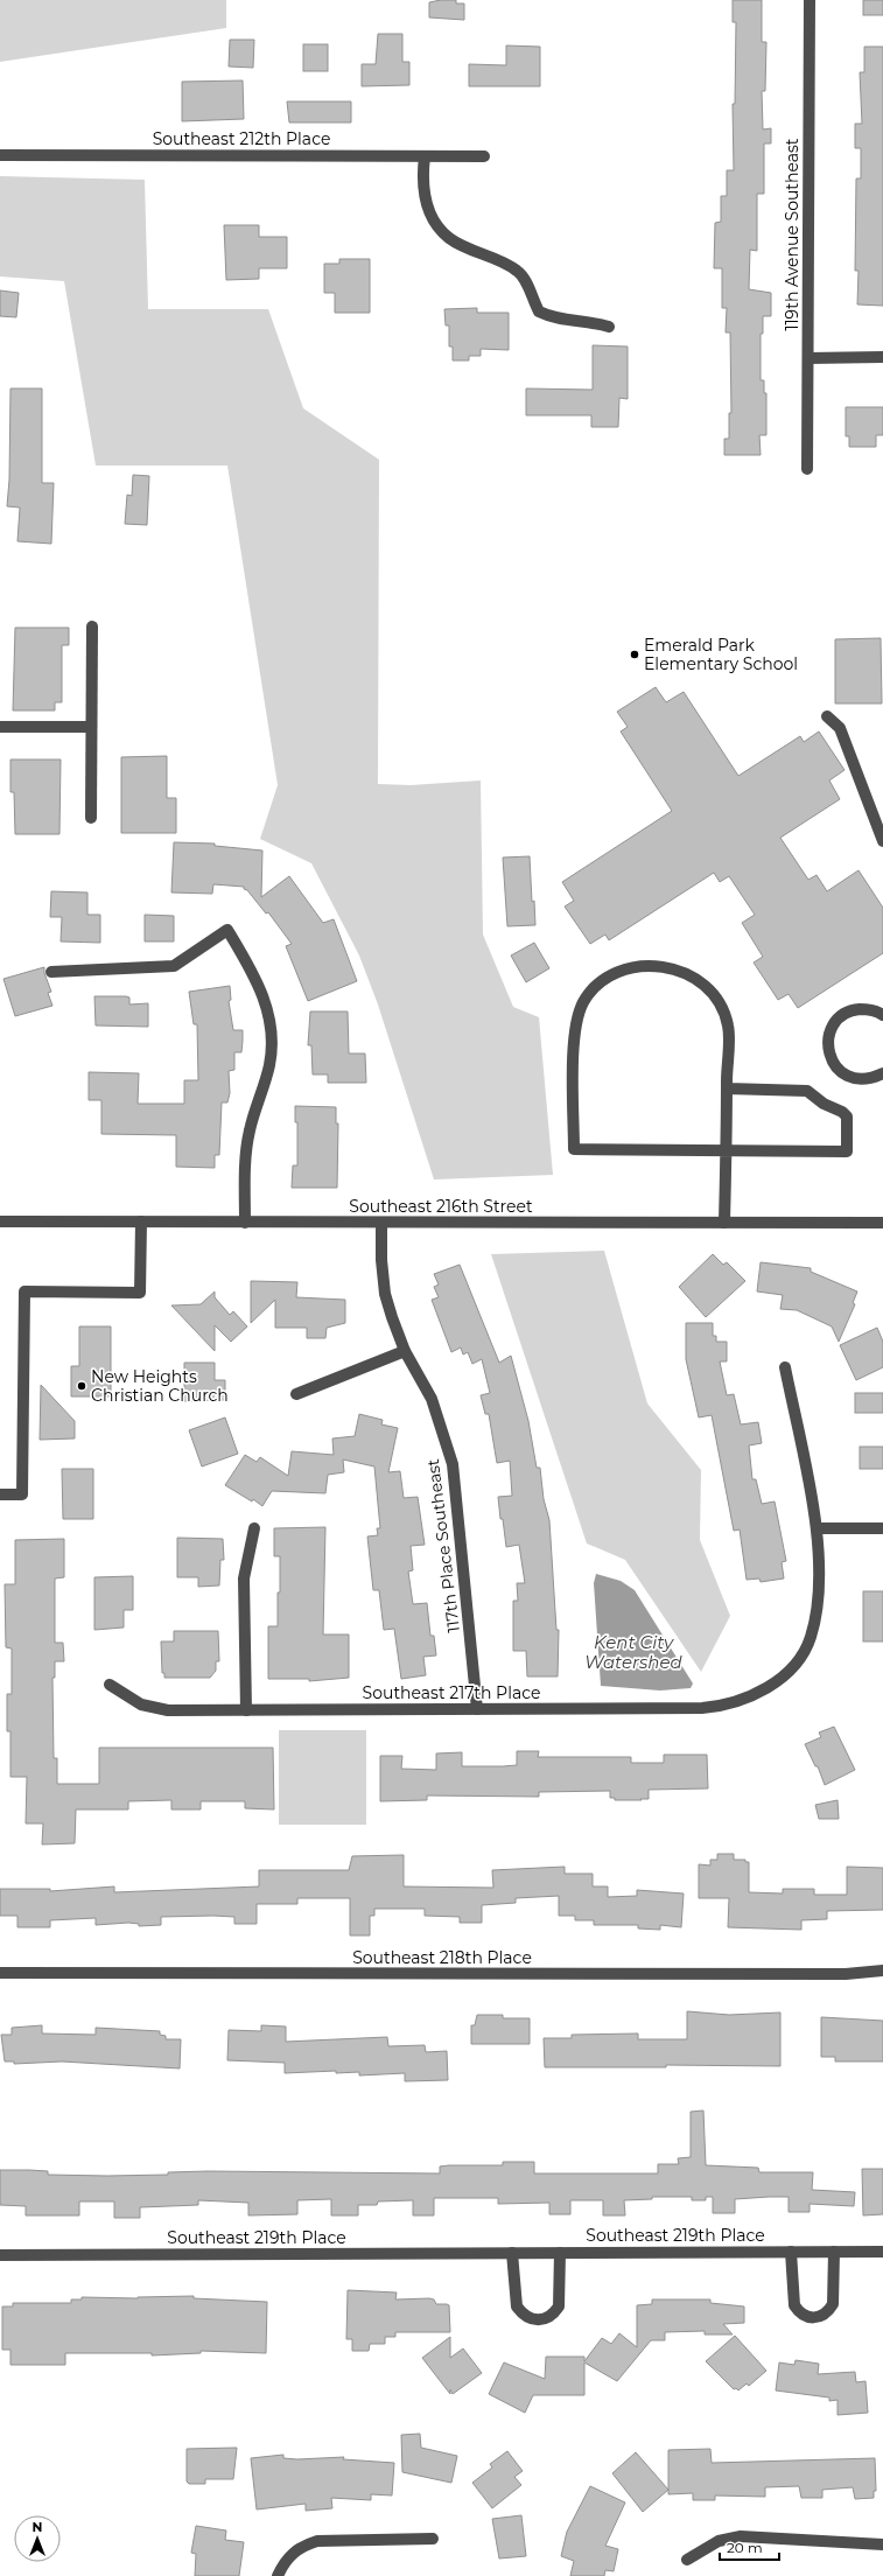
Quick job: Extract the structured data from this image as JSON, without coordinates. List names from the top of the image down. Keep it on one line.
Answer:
{"streets":{"street":["Southeast 212th Place","119th Avenue Southeast","Southeast 216th Street","117th Place Southeast","Southeast 217th Place","Southeast 218th Place","Southeast 219th Place"]},"crossings":[["Southeast 216th Street","117th Place Southeast"],["117th Place Southeast","Southeast 217th Place"]],"water":["Kent City Watershed"],"places":["Emerald Park Elementary School","New Heights Christian Church"],"scale_bar":"20 m","north":"top"}
